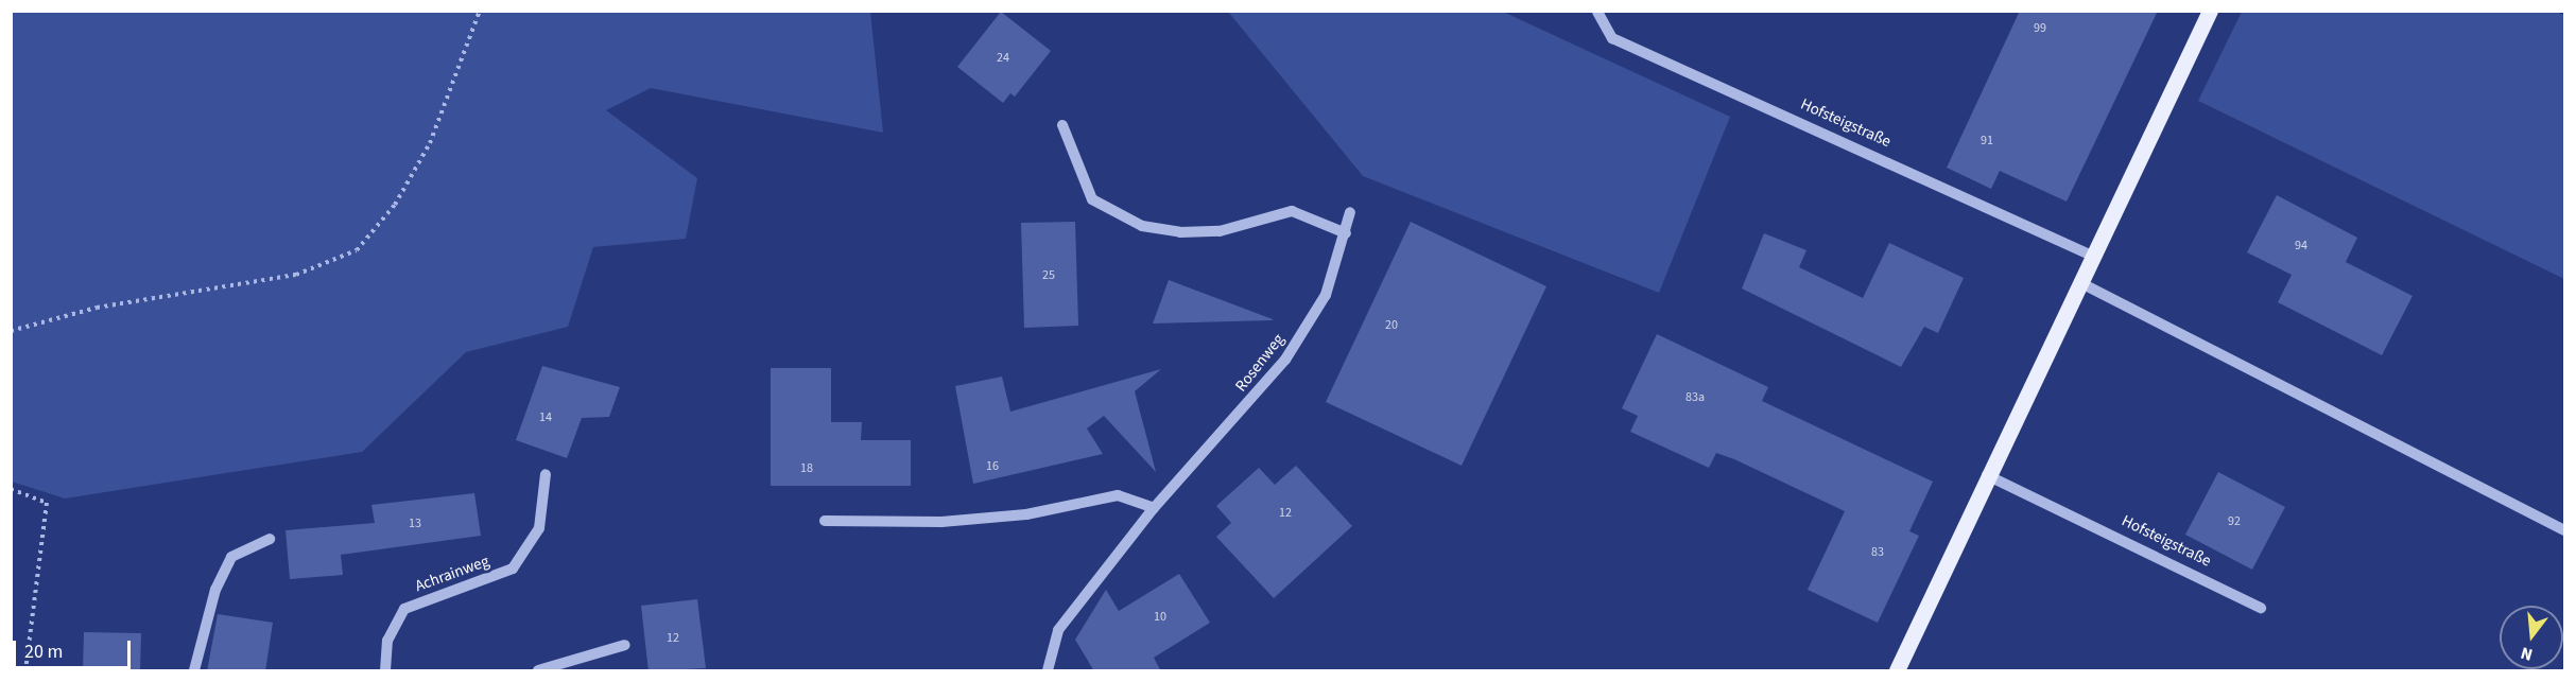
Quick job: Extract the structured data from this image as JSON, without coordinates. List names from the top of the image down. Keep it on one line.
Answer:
{"streets":{"street":["Hofsteigstraße","Rosenweg","Achrainweg"]},"house_numbers":["99","24","91","94","25","20","83a","14","16","18","12","92","13","83","10","12"],"scale_bar":"20 m","north":"bottom"}
